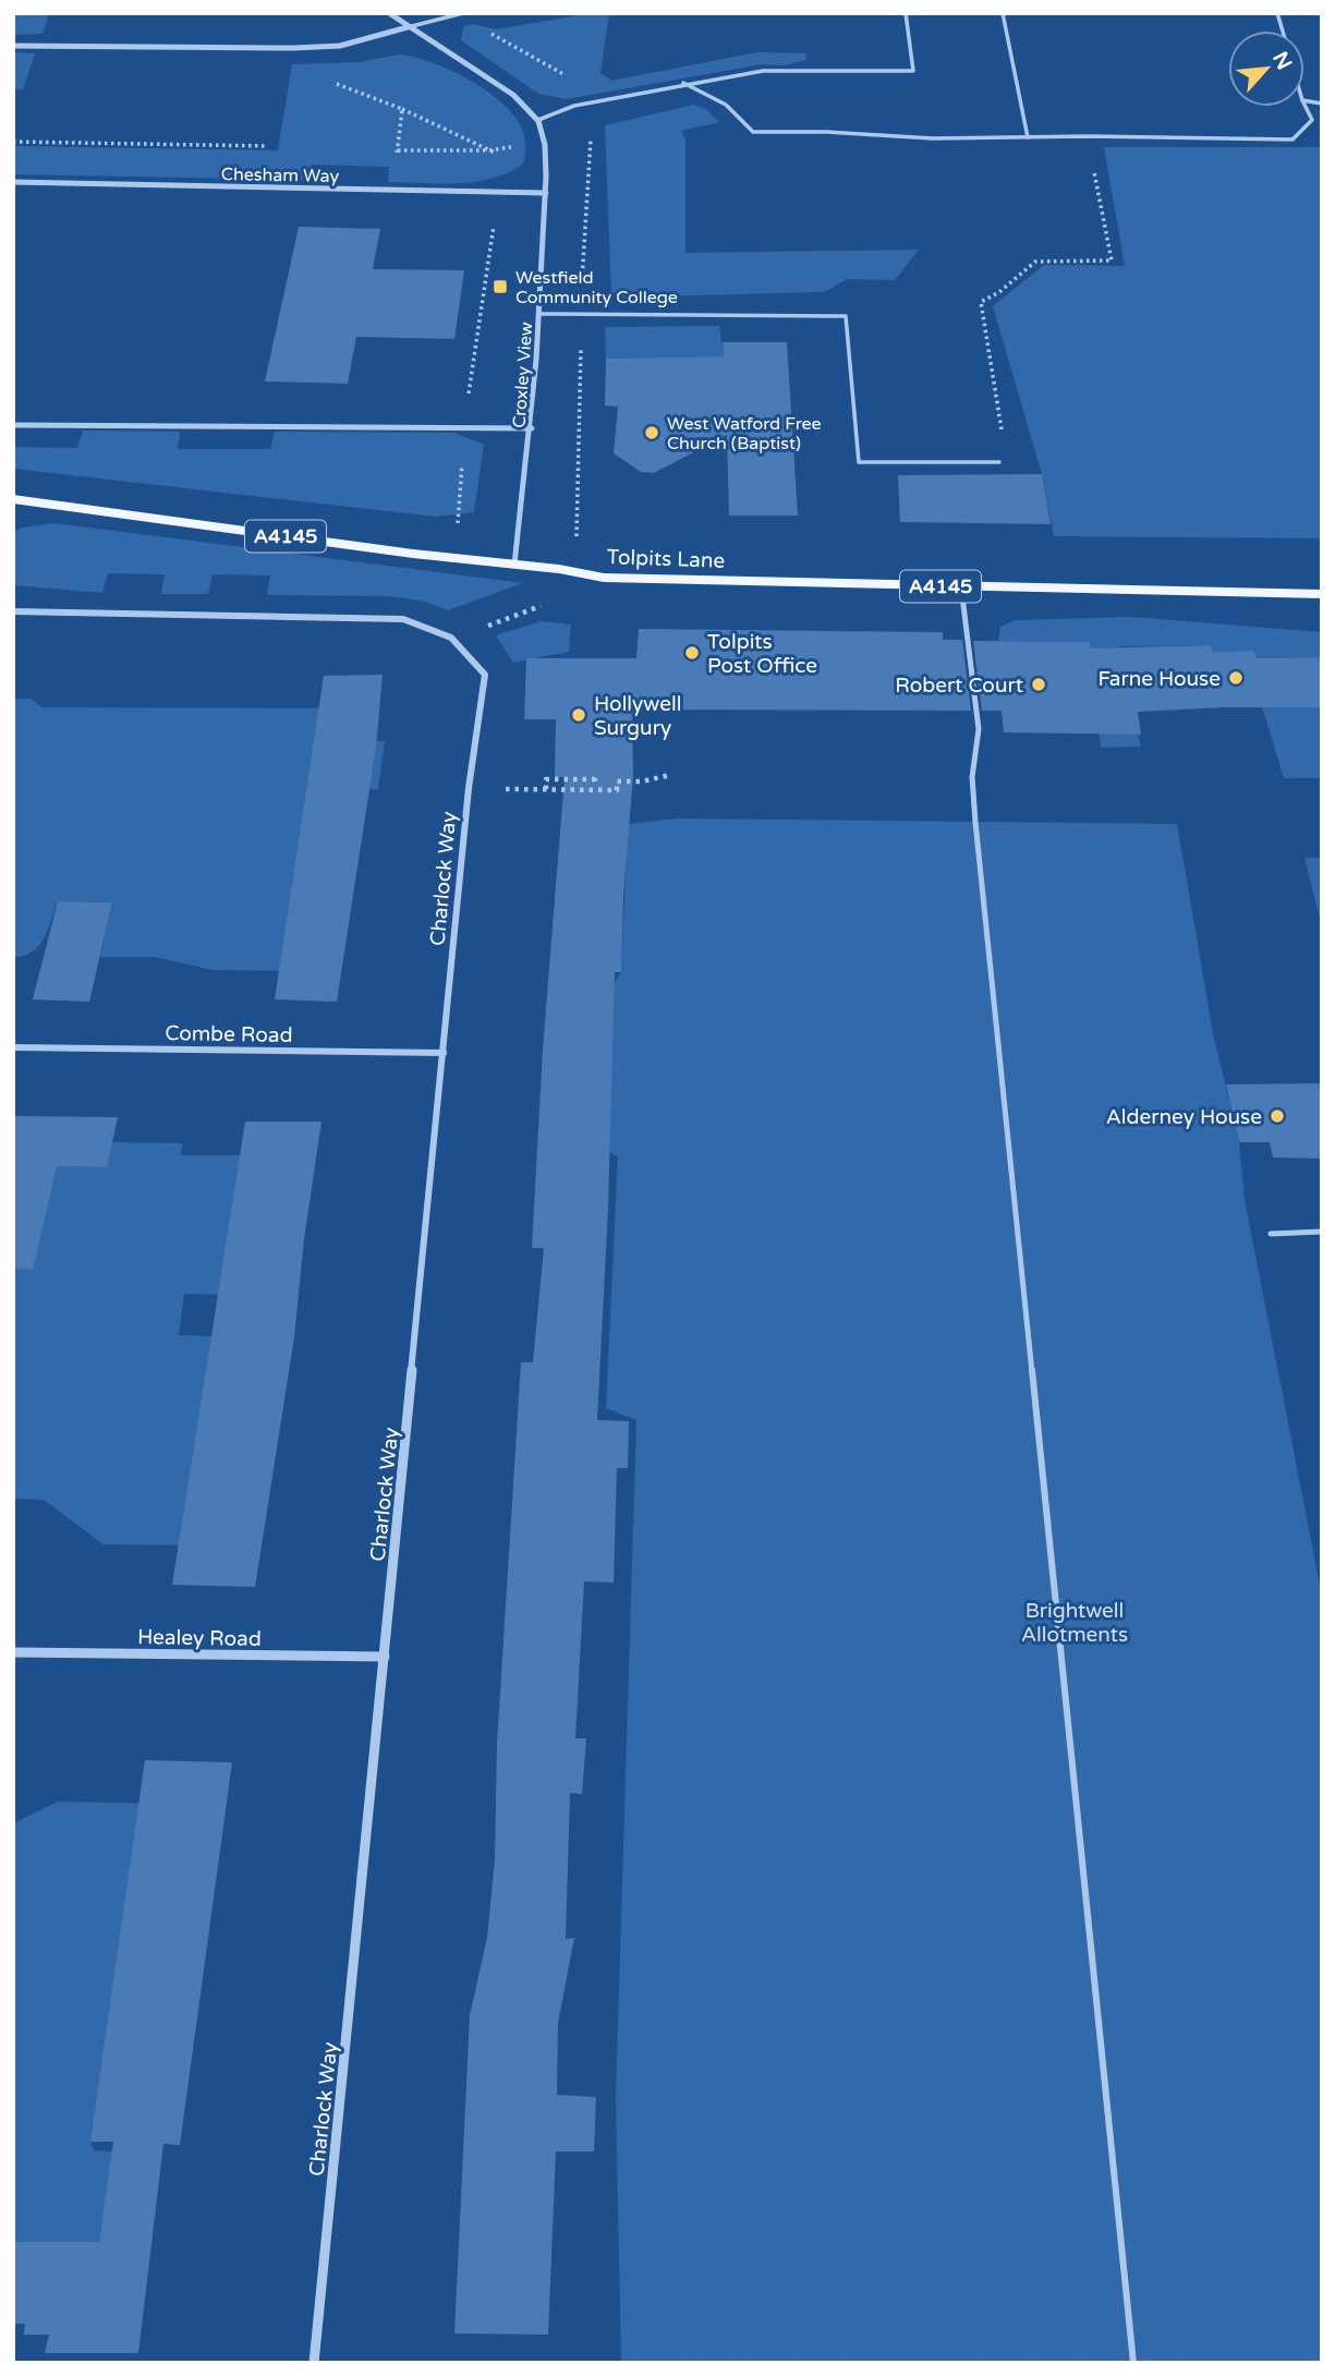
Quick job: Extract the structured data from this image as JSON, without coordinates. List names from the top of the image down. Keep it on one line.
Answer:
{"streets":{"main road":["A4145","Tolpits Lane"],"street":["Chesham Way","Croxley View","Charlock Way","Combe Road","Healey Road"]},"crossings":[["Chesham Way","Croxley View"],["Croxley View","Tolpits Lane"],["Charlock Way","Combe Road"],["Charlock Way","Healey Road"]],"parks":["Brightwell Allotments"],"places":{"transit":["Westfield Community College"],"other":["West Watford Free Church (Baptist)","Tolpits Post Office","Farne House","Robert Court","Hollywell Surgury","Alderney House"]},"north":"top right"}
